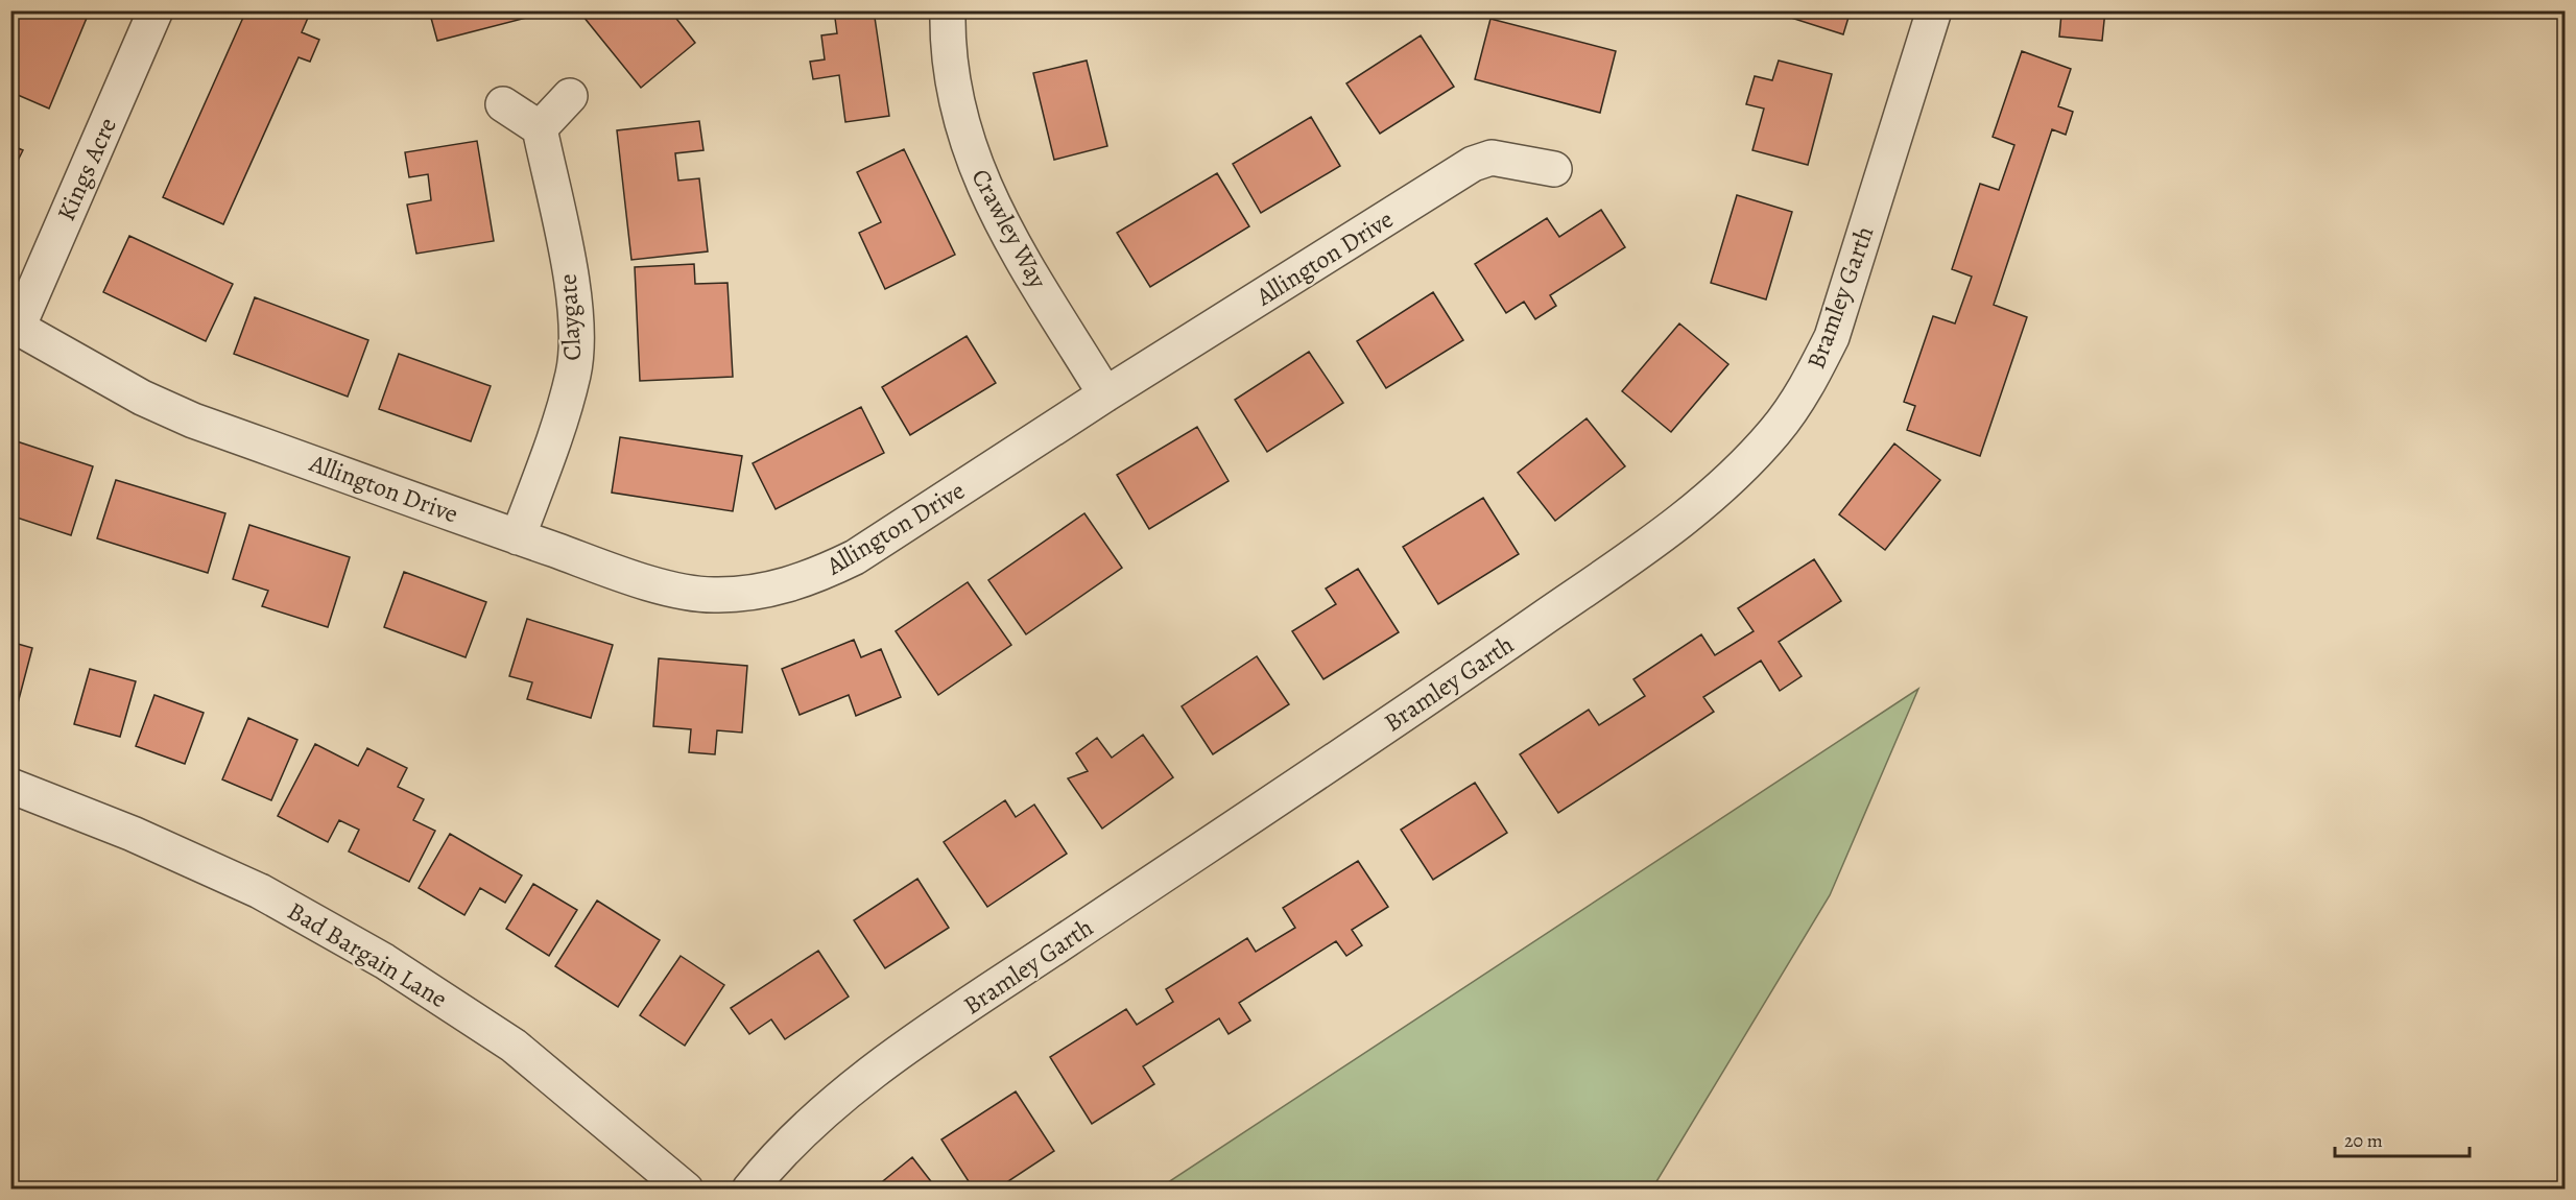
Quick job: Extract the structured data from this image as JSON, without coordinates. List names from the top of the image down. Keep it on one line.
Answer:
{"streets":{"street":["Kings Acre","Crawley Way","Allington Drive","Bramley Garth","Claygate","Bad Bargain Lane"]},"crossings":[["Kings Acre","Allington Drive"],["Crawley Way","Allington Drive"],["Allington Drive","Claygate"]],"scale_bar":"20 m"}
